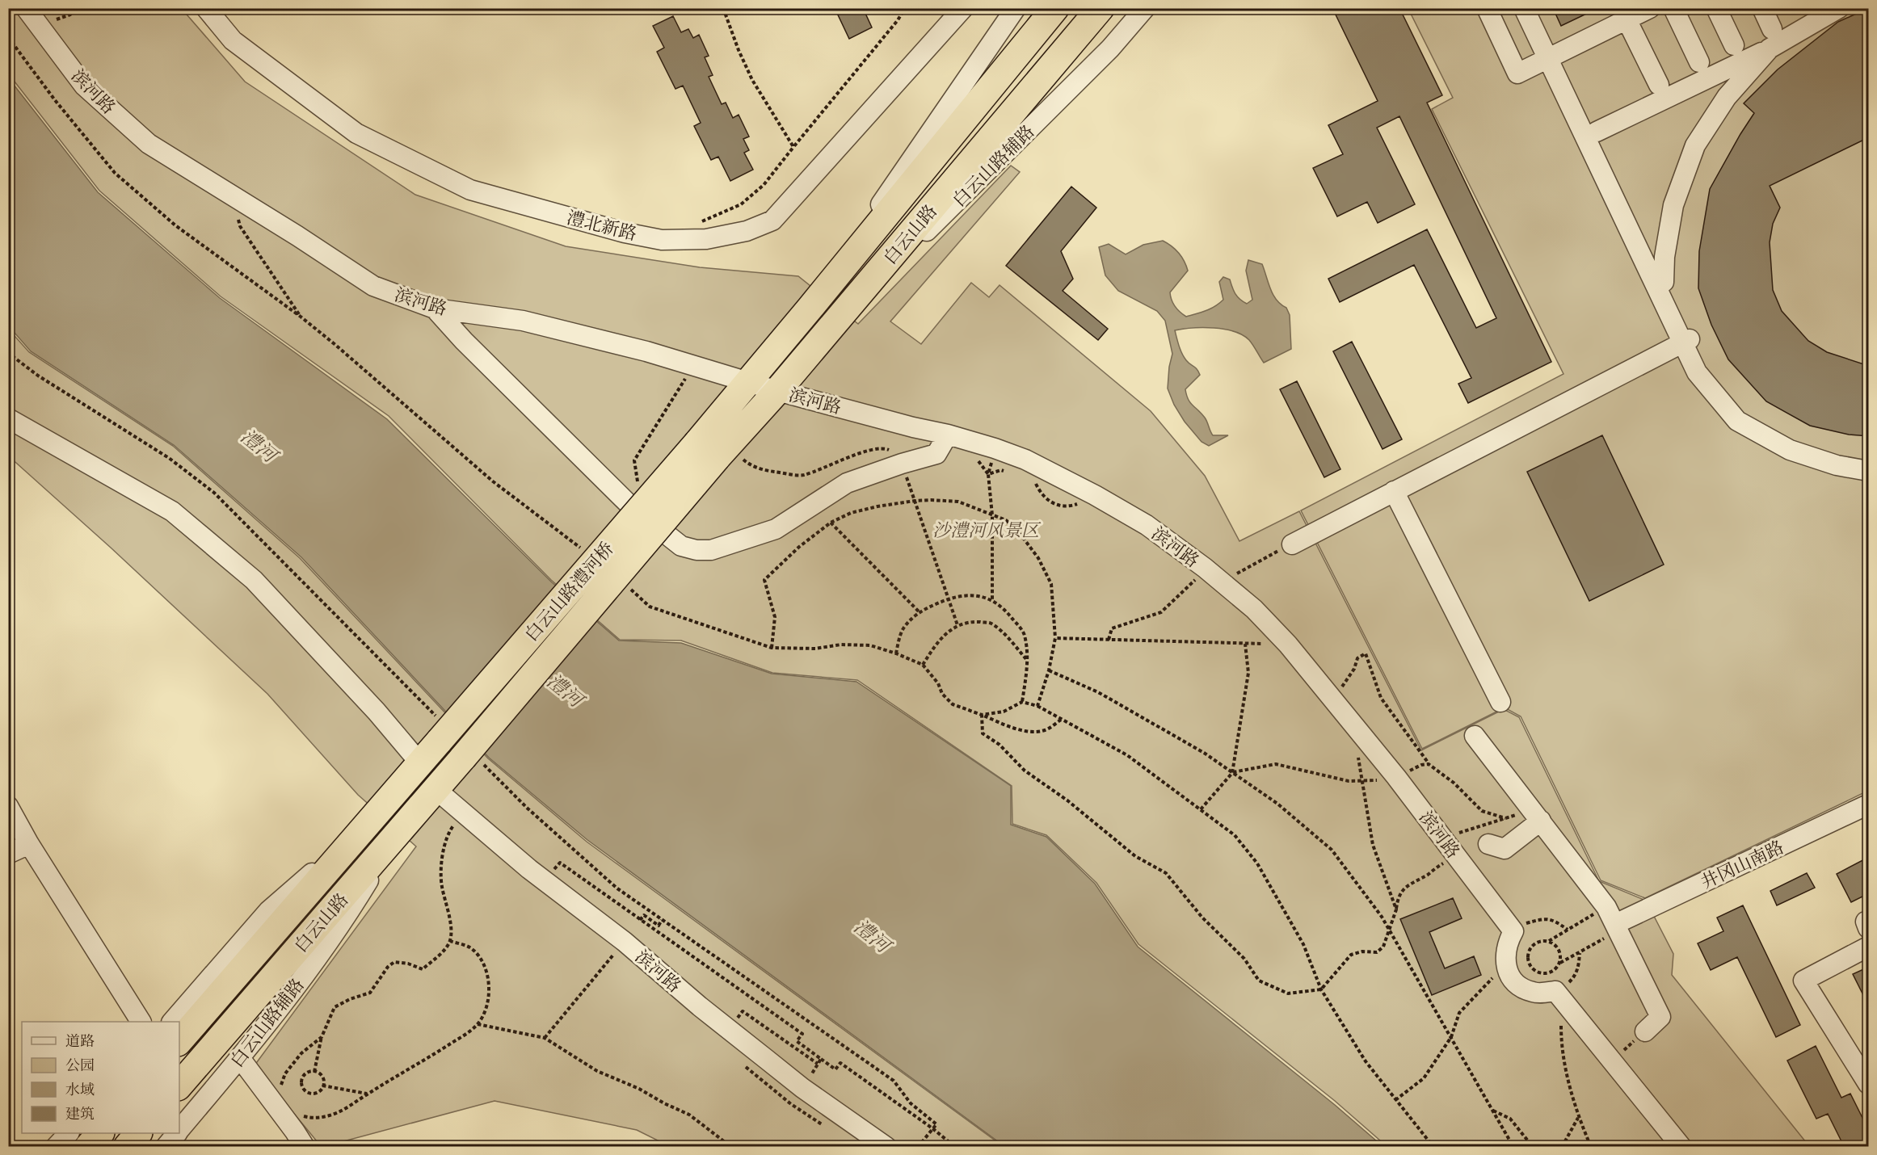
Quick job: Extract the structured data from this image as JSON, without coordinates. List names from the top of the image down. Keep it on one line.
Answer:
{"streets":{"highway":["白云山路","白云山路澧河桥"],"street":["滨河路","白云山路辅路","澧北新路","井冈山南路"]},"crossings":[["滨河路","白云山路"],["白云山路辅路","白云山路"],["白云山路","白云山路澧河桥"]],"water":["澧河"],"parks":["沙澧河风景区"],"legend":["道路","公园","水域","建筑"]}
